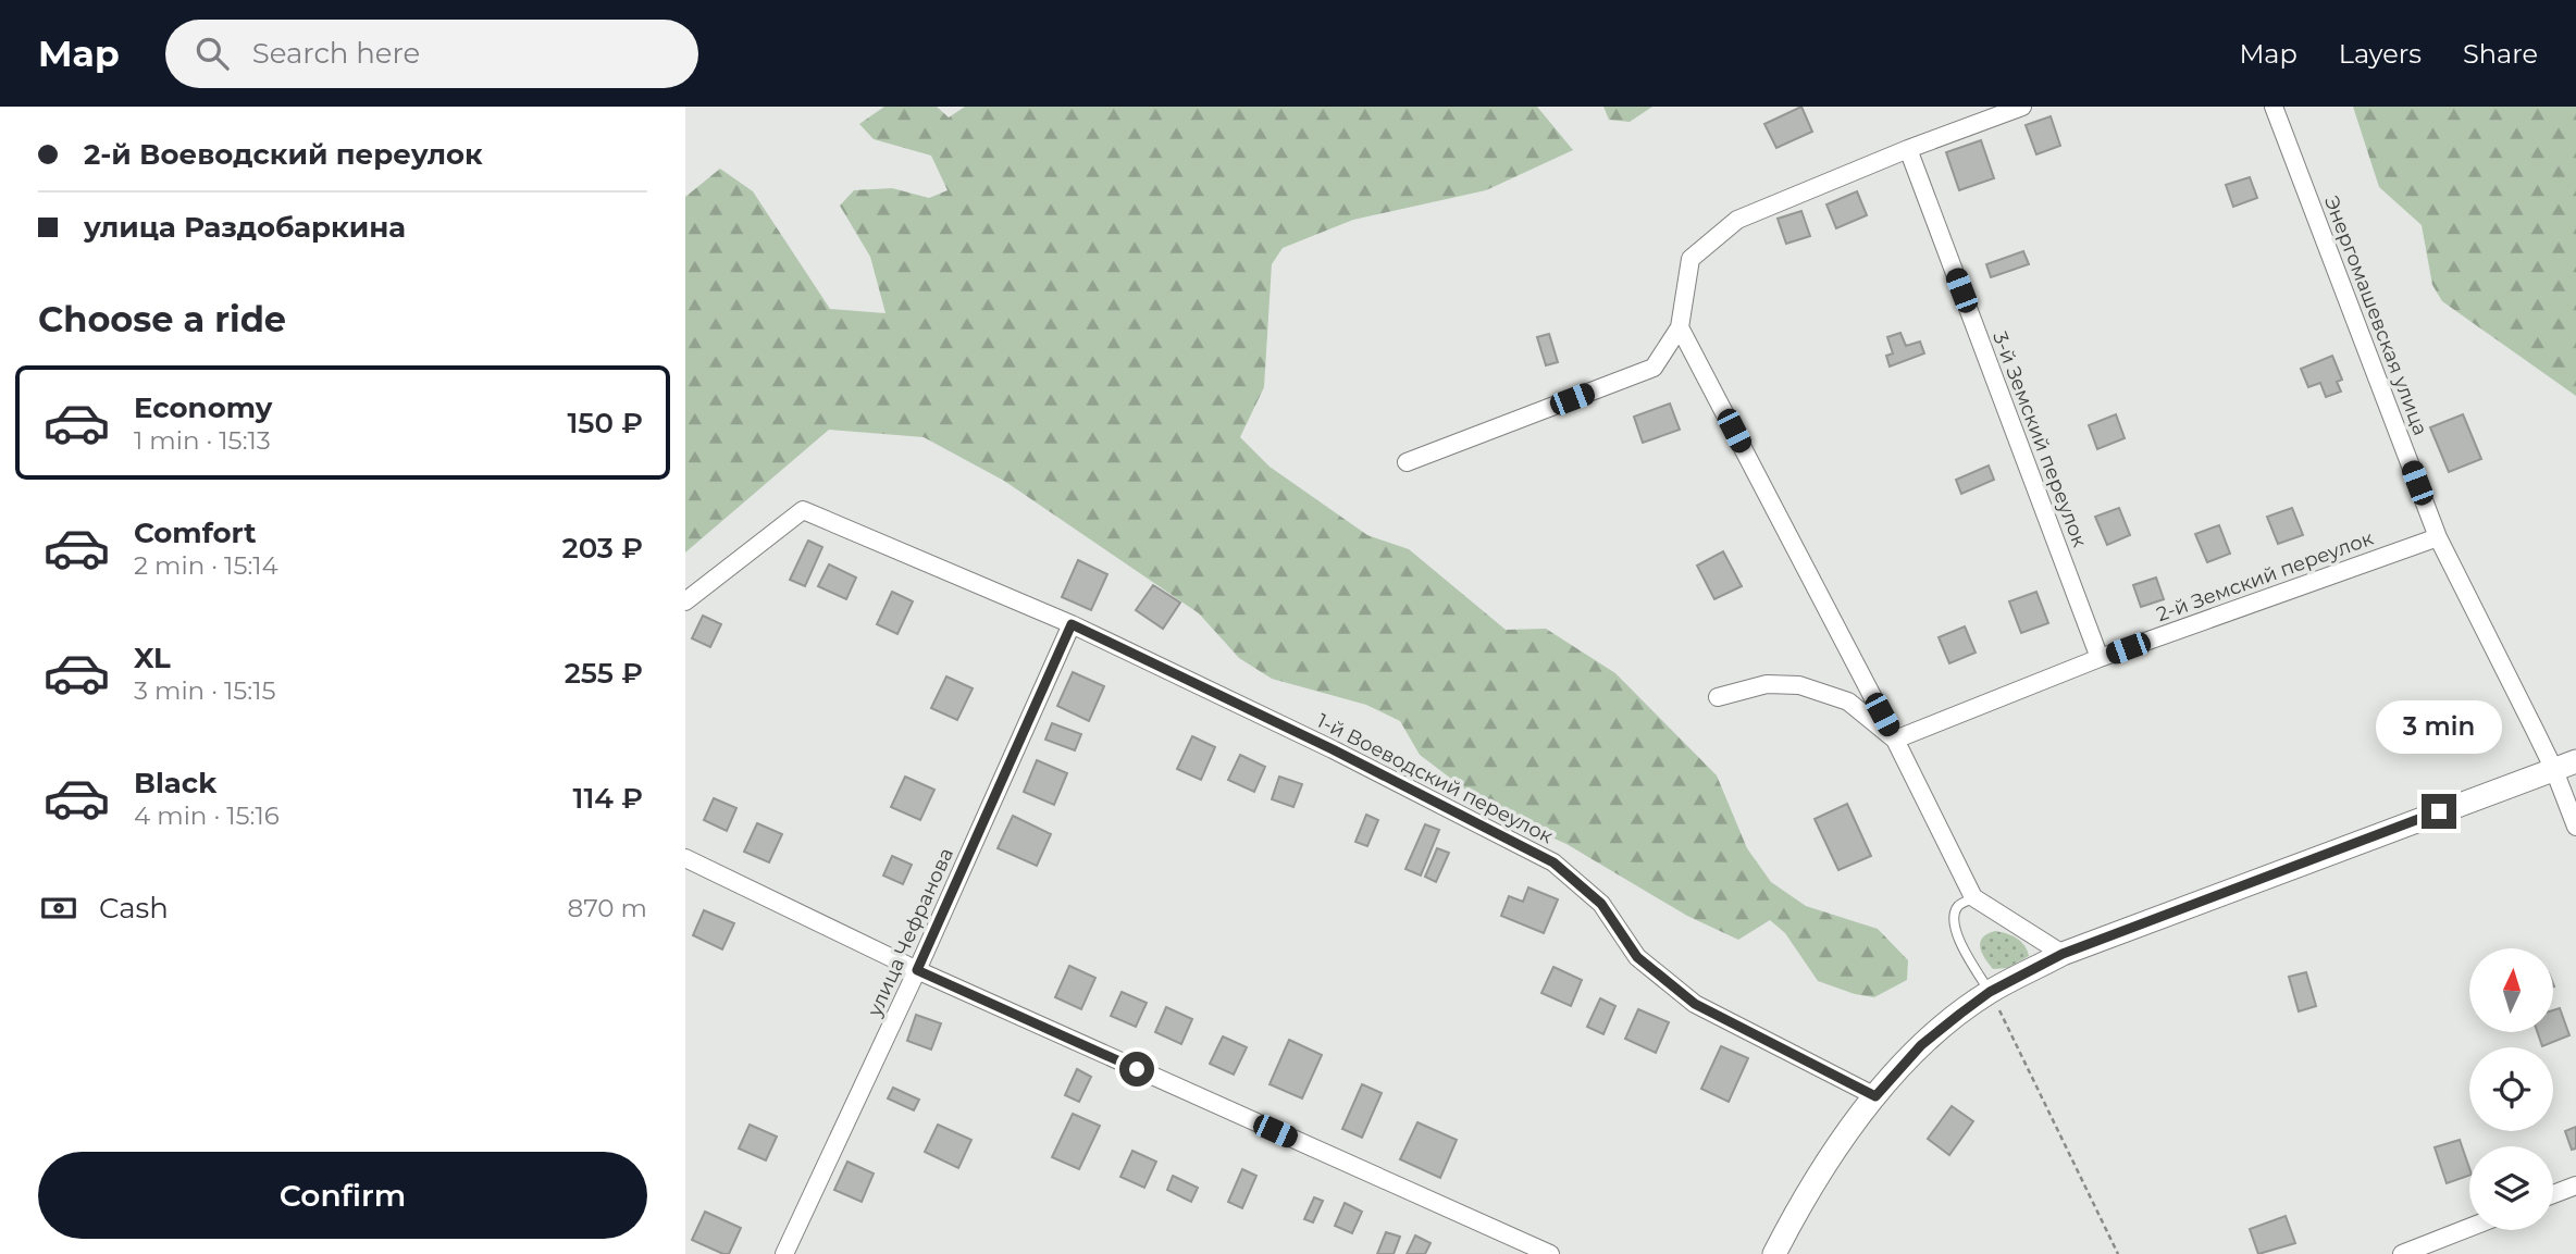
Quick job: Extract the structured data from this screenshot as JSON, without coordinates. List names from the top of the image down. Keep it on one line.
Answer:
{"streets":{"street":["Энергомашевская улица","3-й Земский переулок","2-й Земский переулок","1-й Воеводский переулок","улица Чефранова"]},"crossings":[["Энергомашевская улица","2-й Земский переулок"],["3-й Земский переулок","2-й Земский переулок"],["1-й Воеводский переулок","улица Чефранова"]],"north":"top","page":{"header":"Map","search":"Search here","nav":["Map","Layers","Share"],"banner":["2-й Воеводский переулок","улица Раздобаркина"],"heading":"Choose a ride","list":[{"name":"Economy","note":"1 min · 15:13","value":"150 ₽"},{"name":"Comfort","note":"2 min · 15:14","value":"203 ₽"},{"name":"XL","note":"3 min · 15:15","value":"255 ₽"},{"name":"Black","note":"4 min · 15:16","value":"114 ₽"}],"bubble":"3 min","pay":["Cash","870 m"],"buttons":"Confirm"}}
